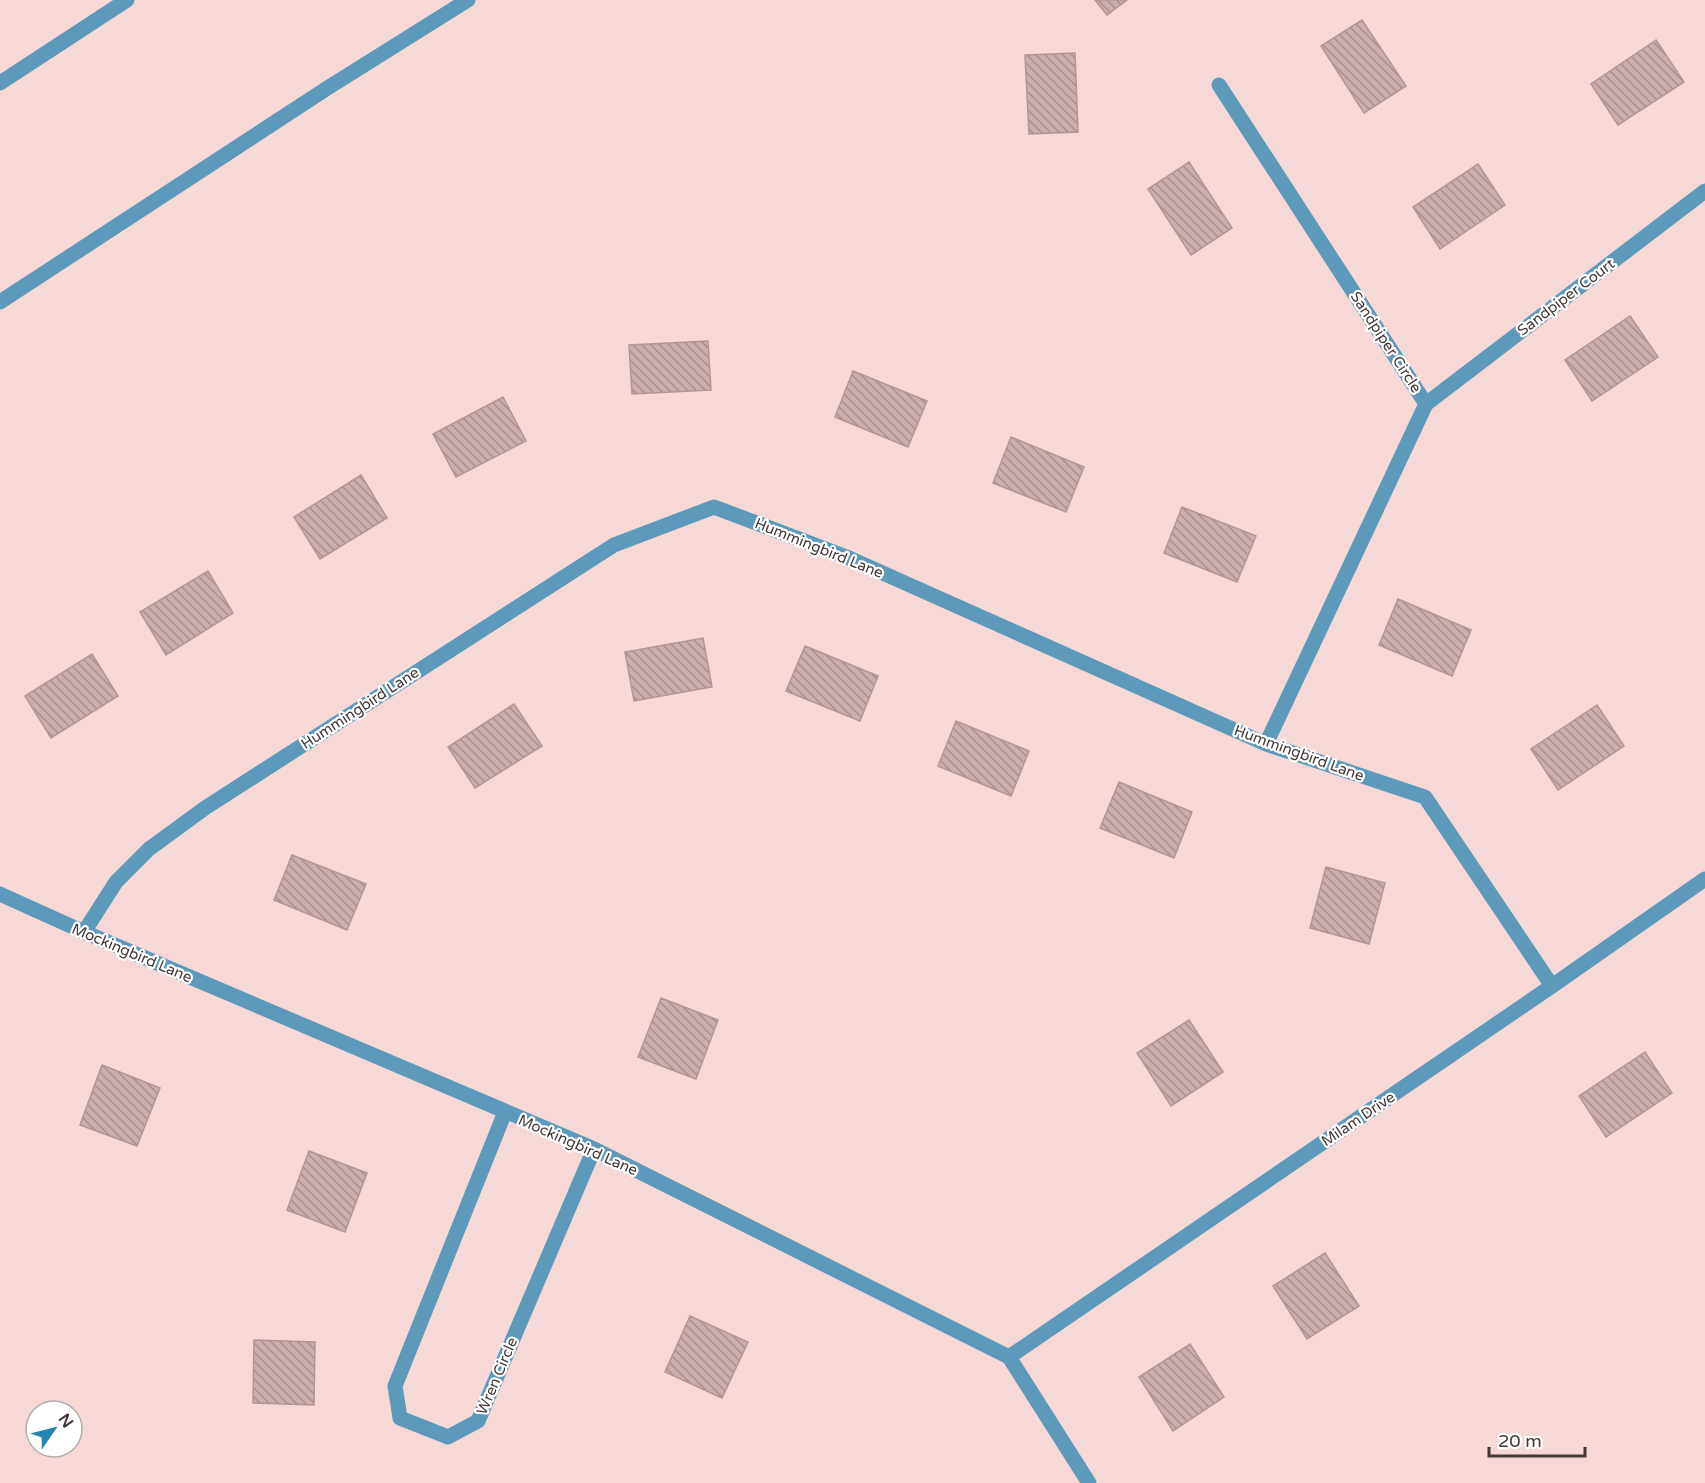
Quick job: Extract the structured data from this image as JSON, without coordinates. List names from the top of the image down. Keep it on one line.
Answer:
{"streets":{"street":["Sandpiper Court","Sandpiper Circle","Hummingbird Lane","Mockingbird Lane","Milam Drive","Wren Circle"]},"crossings":[["Sandpiper Court","Sandpiper Circle"],["Sandpiper Circle","Hummingbird Lane"],["Hummingbird Lane","Mockingbird Lane"],["Hummingbird Lane","Milam Drive"],["Mockingbird Lane","Milam Drive"],["Mockingbird Lane","Wren Circle"]],"scale_bar":"20 m","north":"top right"}
